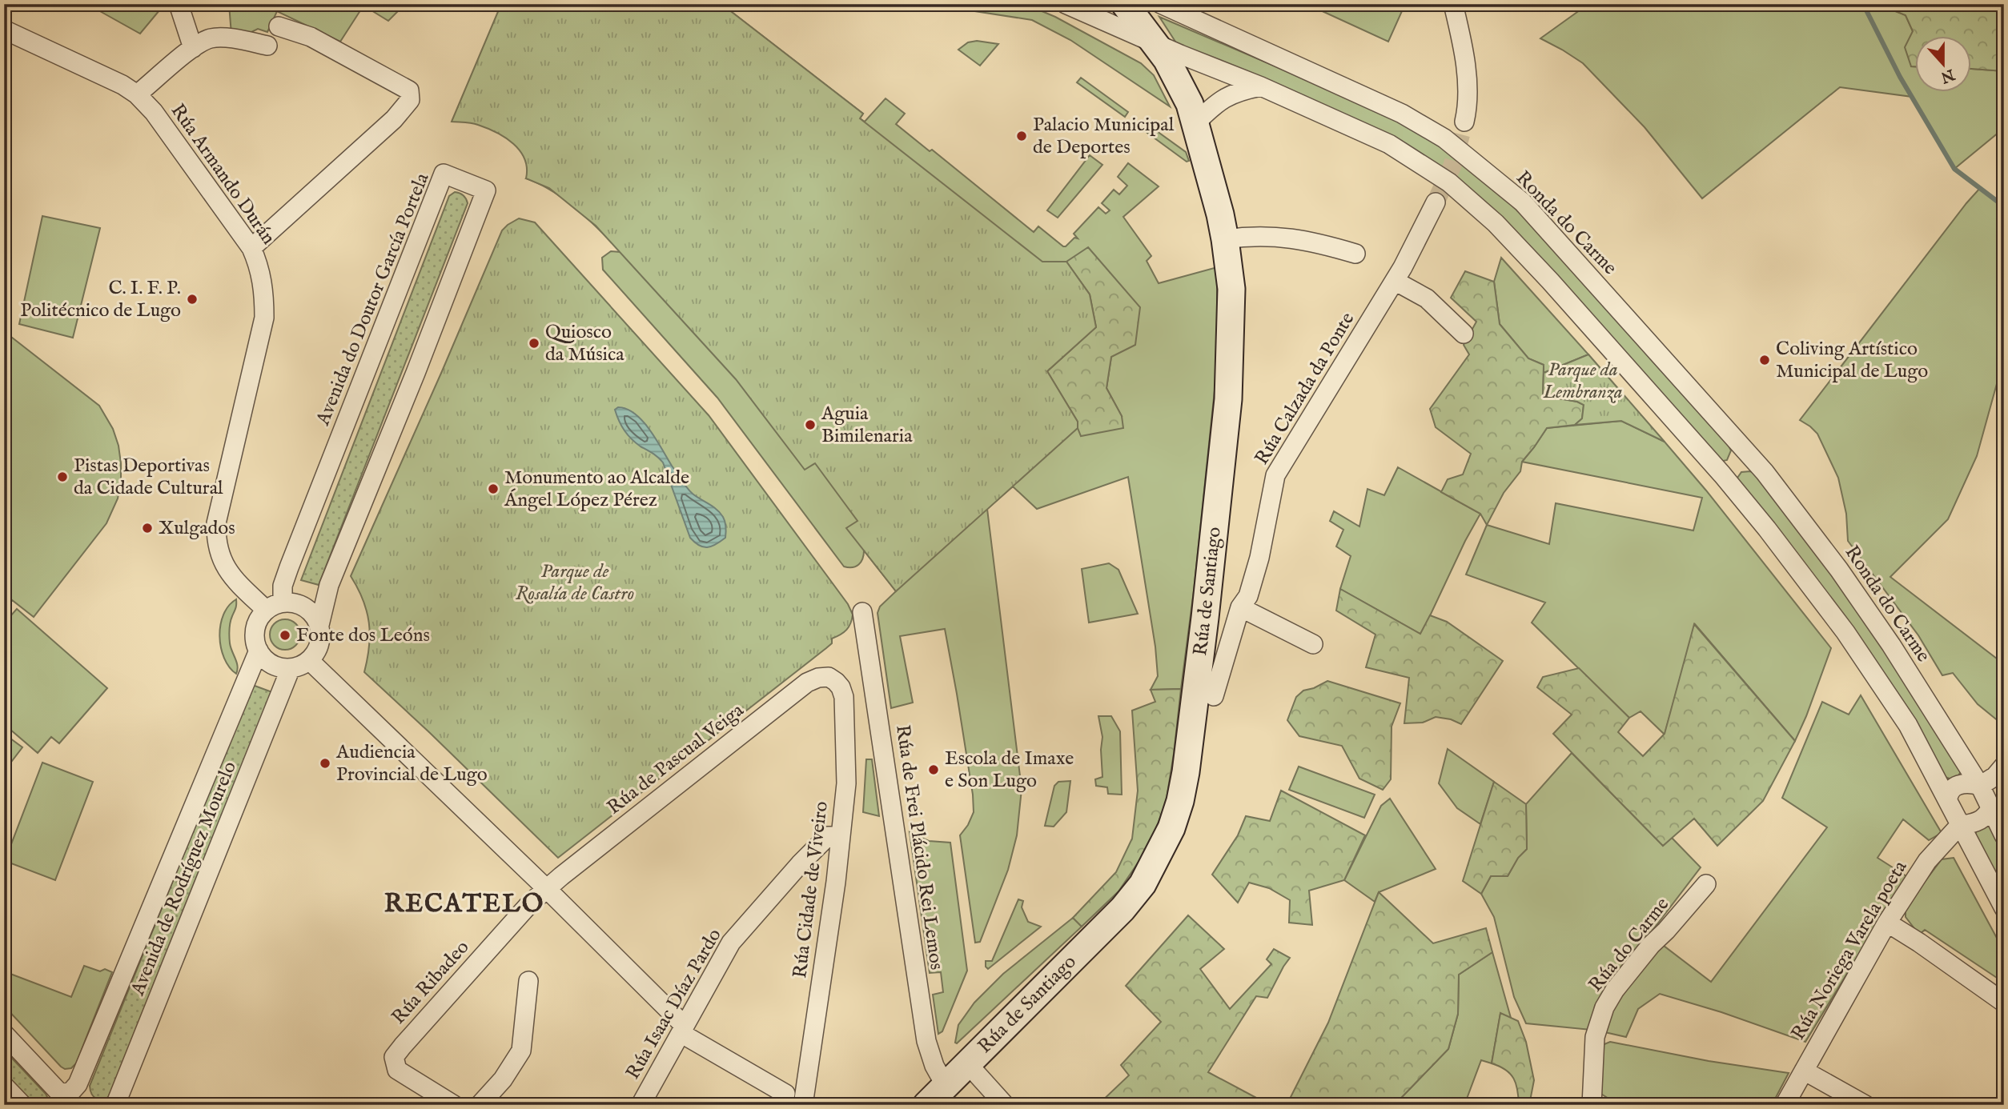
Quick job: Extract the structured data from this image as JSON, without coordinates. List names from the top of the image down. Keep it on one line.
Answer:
{"streets":{"street":["Rúa Armando Durán","Ronda do Carme","Avenida do Doutor García Portela","Rúa Calzada da Ponte","Rúa de Santiago","Rúa de Pascual Veiga","Rúa de Frei Plácido Rei Lemos","Avenida de Rodríguez Mourelo","Rúa Cidade de Viveiro","Rúa do Carme","Rúa Noriega Varela poeta","Rúa Ribadeo","Rúa Isaac Díaz Pardo"]},"crossings":[["Rúa Armando Durán","Avenida do Doutor García Portela"],["Rúa Armando Durán","Avenida de Rodríguez Mourelo"],["Ronda do Carme","Rúa Noriega Varela poeta"],["Avenida do Doutor García Portela","Avenida de Rodríguez Mourelo"],["Rúa de Santiago","Rúa de Frei Plácido Rei Lemos"],["Rúa de Pascual Veiga","Rúa Cidade de Viveiro"],["Rúa de Pascual Veiga","Rúa Ribadeo"],["Rúa Cidade de Viveiro","Rúa Isaac Díaz Pardo"]],"districts":["RECATELO"],"parks":["Parque da Lembranza","Parque de Rosalía de Castro"],"places":["Palacio Municipal de Deportes","C. I. F. P. Politécnico de Lugo","Quiosco da Música","Coliving Artístico Municipal de Lugo","Aguia Bimilenaria","Pistas Deportivas da Cidade Cultural","Monumento ao Alcalde Ángel López Pérez","Xulgados","Fonte dos Leóns","Audiencia Provincial de Lugo","Escola de Imaxe e Son Lugo"],"north":"bottom"}
